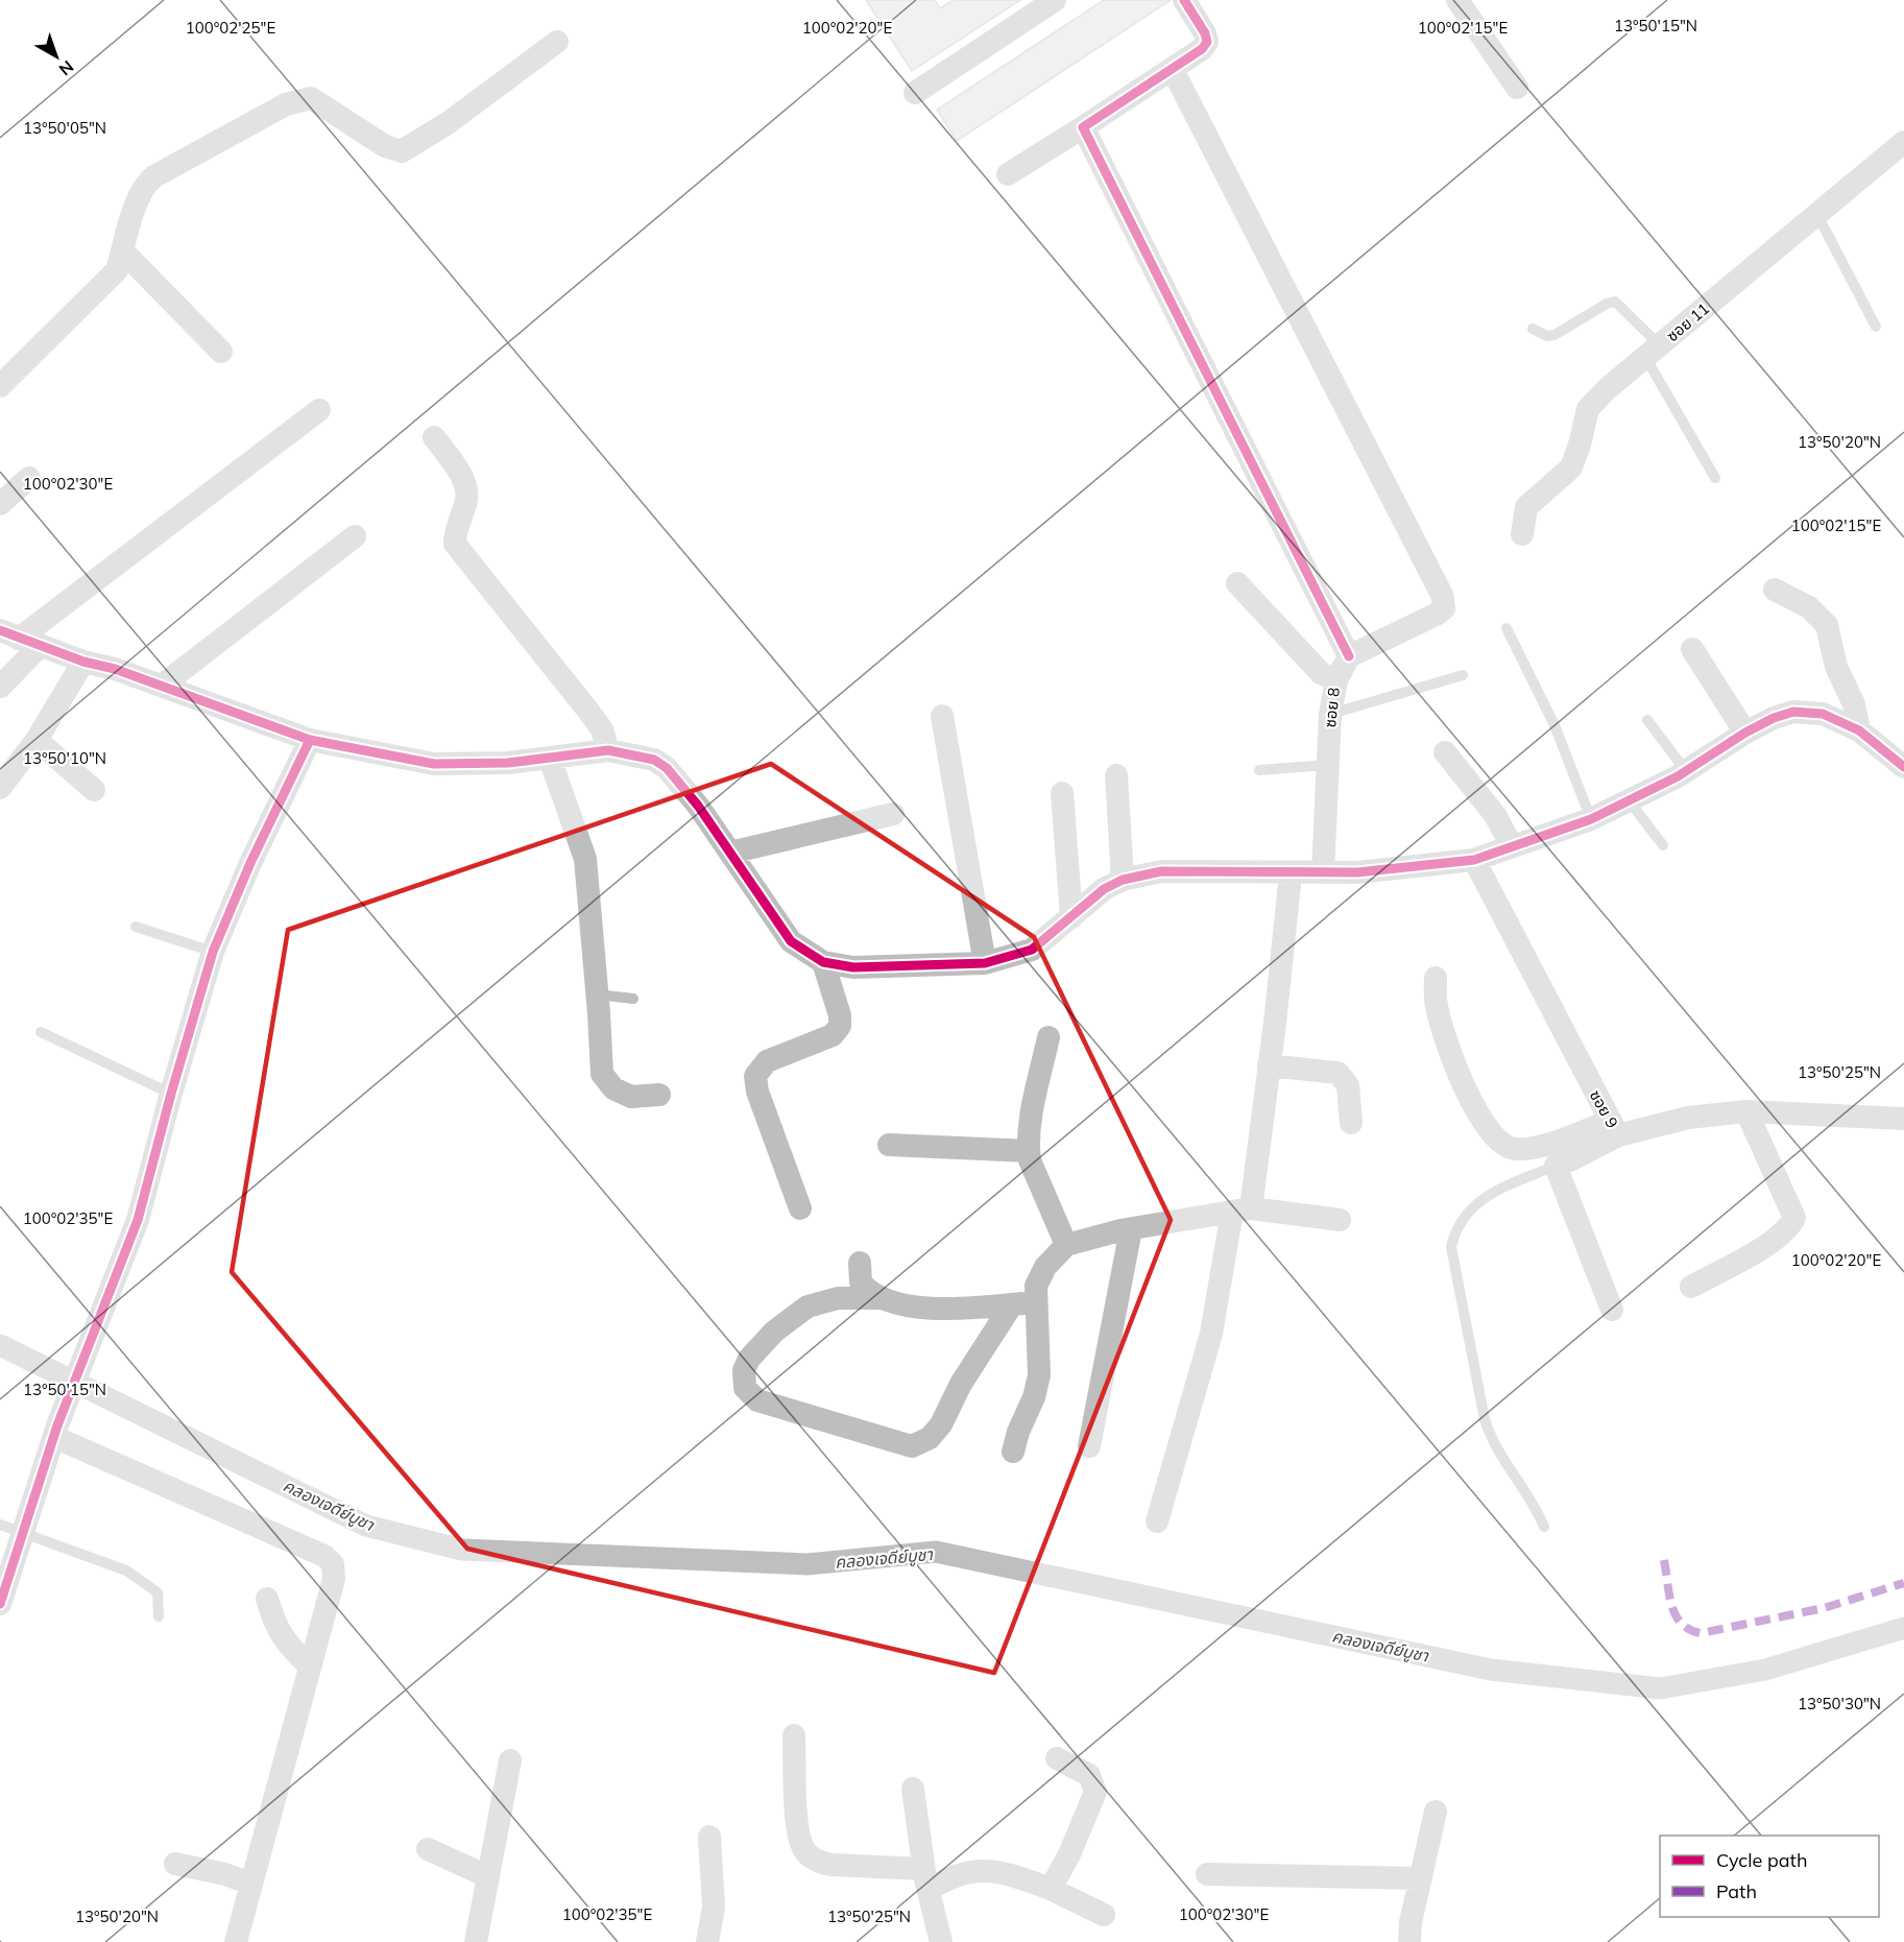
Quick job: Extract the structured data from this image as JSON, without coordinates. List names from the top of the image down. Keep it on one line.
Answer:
{"streets":{"street":["ซอย 11","ซอย 8","ซอย 9"]},"water":["คลองเจดีย์บูชา"],"legend":["Cycle path","Path"],"north":"bottom right","coordinates":["13°50'15\"N","100°02'20\"E","100°02'25\"E","100°02'15\"E","13°50'05\"N","13°50'20\"N","100°02'30\"E","13°50'10\"N","13°50'25\"N","100°02'35\"E","13°50'30\"N"]}
